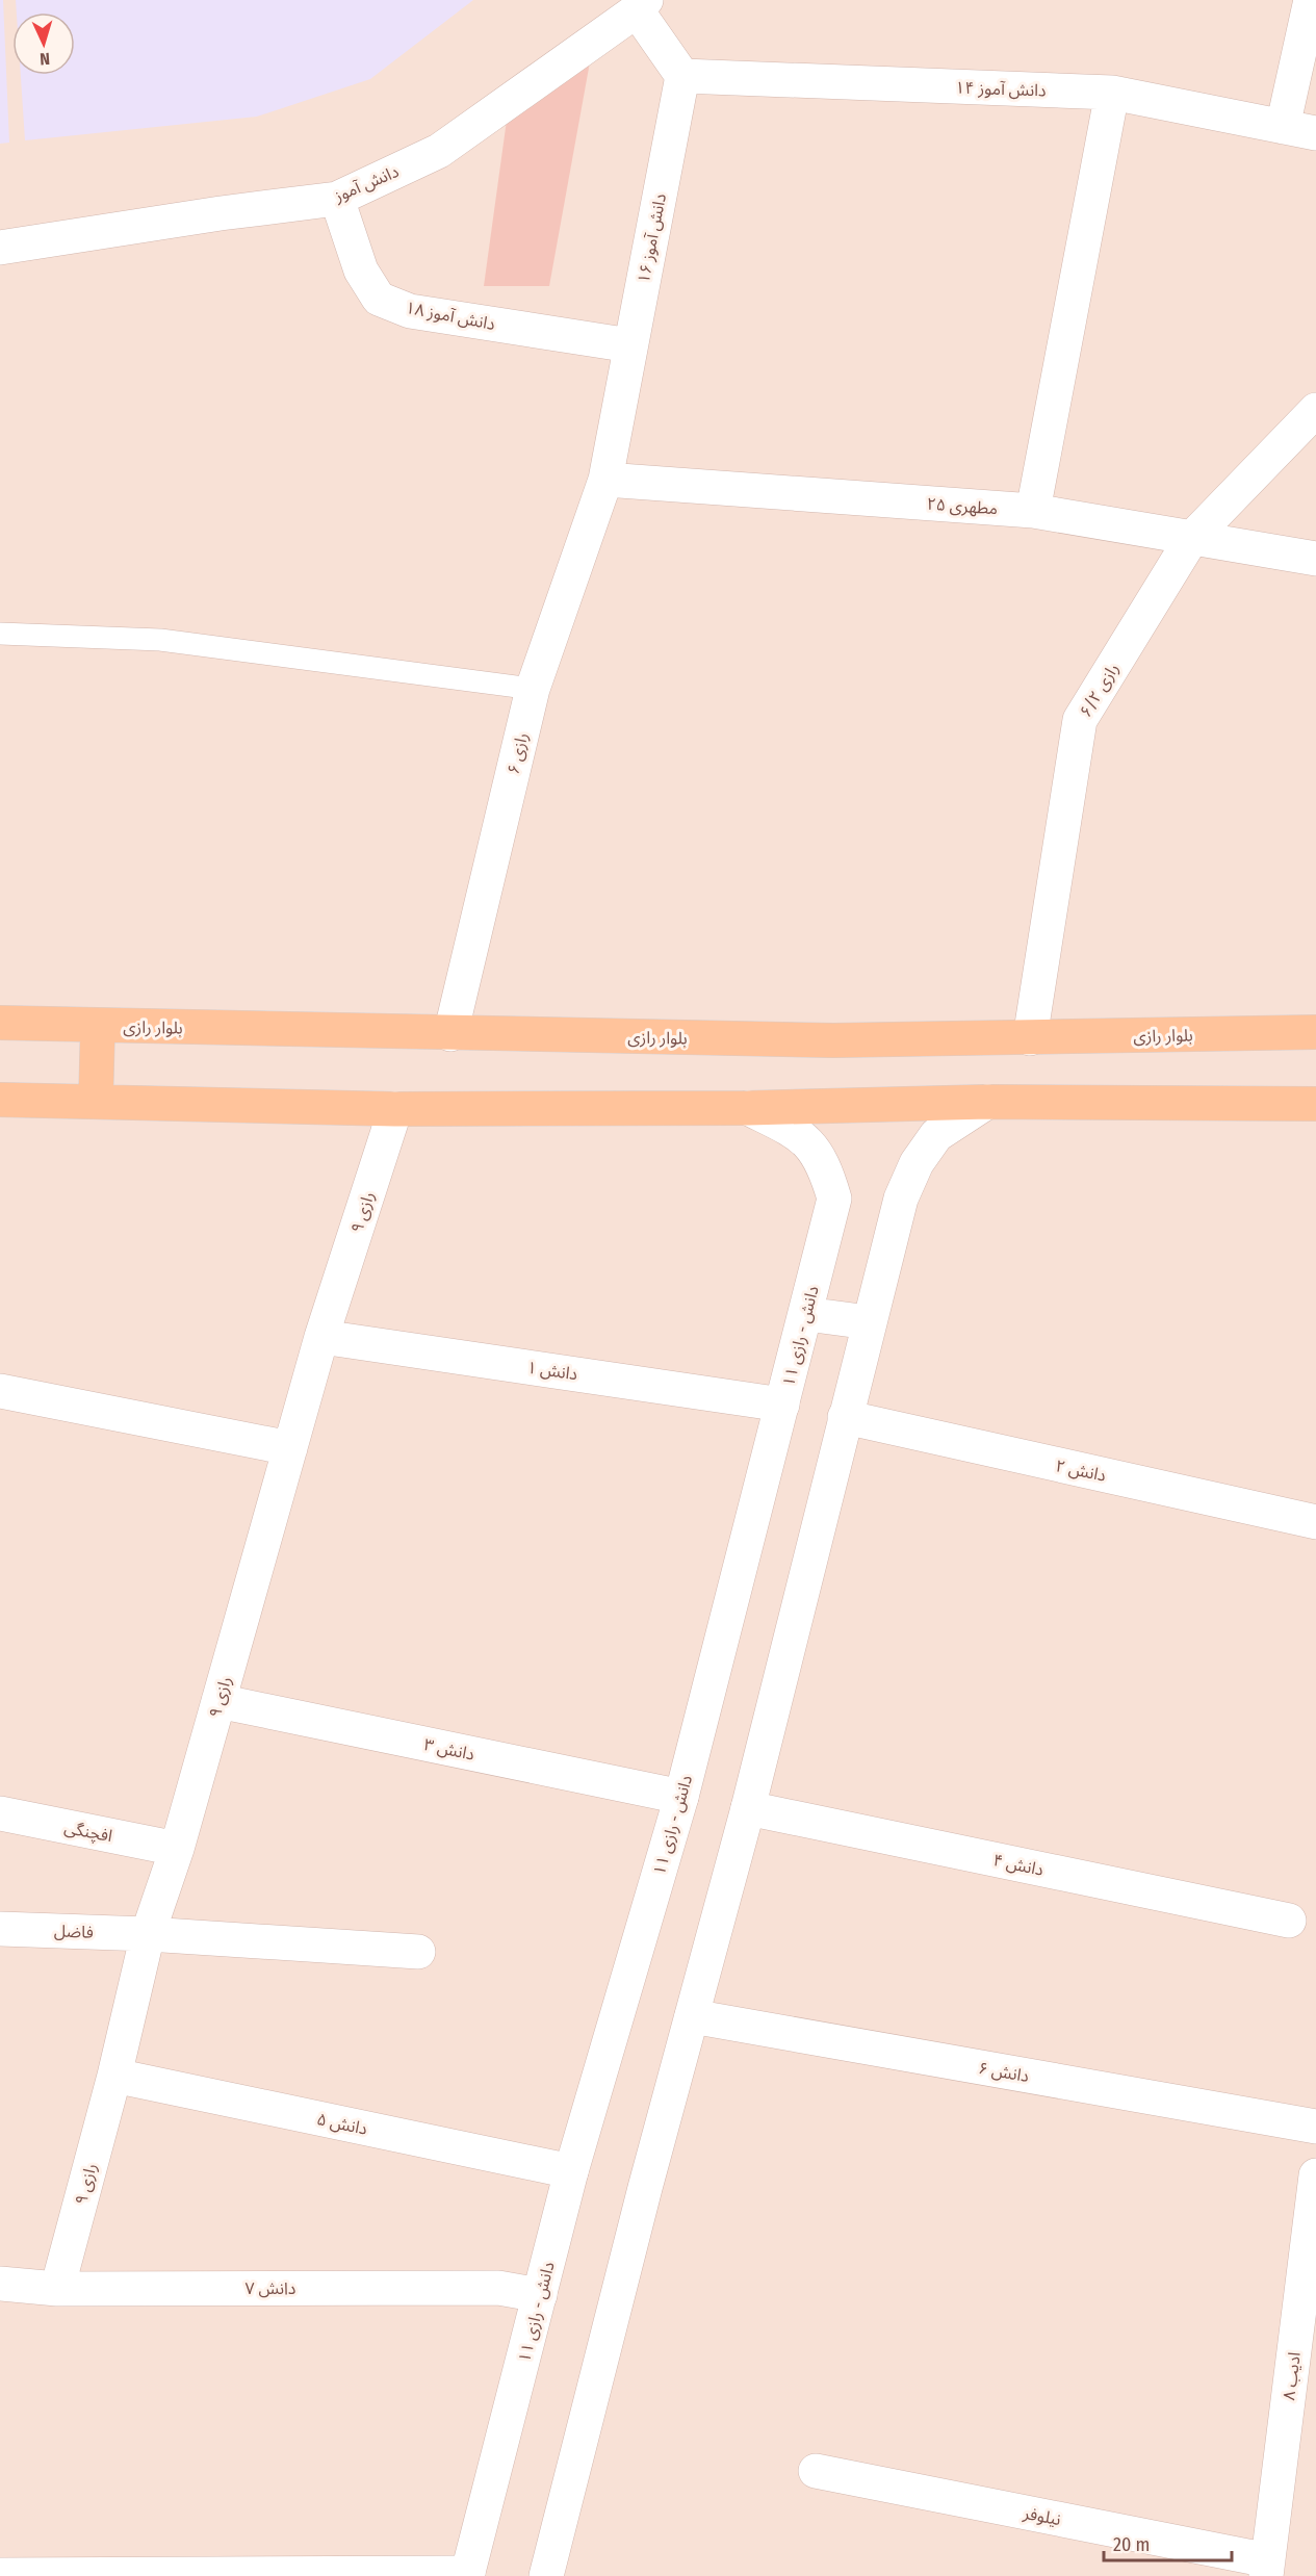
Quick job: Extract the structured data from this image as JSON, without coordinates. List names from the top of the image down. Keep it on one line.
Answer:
{"streets":{"main road":["بلوار رازی"],"street":["دانش آموز ۱۴","دانش آموز","دانش آموز ۱۶","دانش آموز ۱۸","مطهری ۲۵","رازی ۶/۲","رازی ۶","رازی ۹","دانش - رازی ۱۱","دانش ۱","دانش ۲","دانش ۳","افچنگی","دانش ۴","فاضل","دانش ۶","دانش ۵","دانش ۷","ادیب ۸","نیلوفر"]},"crossings":[["دانش آموز ۱۴","دانش آموز ۱۶"],["دانش آموز","دانش آموز ۱۸"],["دانش آموز ۱۶","دانش آموز ۱۸"],["دانش آموز ۱۶","مطهری ۲۵"],["دانش آموز ۱۶","رازی ۶"],["مطهری ۲۵","رازی ۶/۲"],["مطهری ۲۵","رازی ۶"],["رازی ۶/۲","بلوار رازی"],["رازی ۶","بلوار رازی"],["رازی ۹","دانش ۱"],["رازی ۹","دانش ۳"],["رازی ۹","افچنگی"],["رازی ۹","فاضل"],["رازی ۹","دانش ۵"],["رازی ۹","دانش ۷"],["دانش - رازی ۱۱","دانش ۱"],["دانش - رازی ۱۱","دانش ۳"],["دانش - رازی ۱۱","دانش ۵"],["دانش - رازی ۱۱","دانش ۷"],["ادیب ۸","نیلوفر"]],"scale_bar":"20 m","north":"bottom"}
